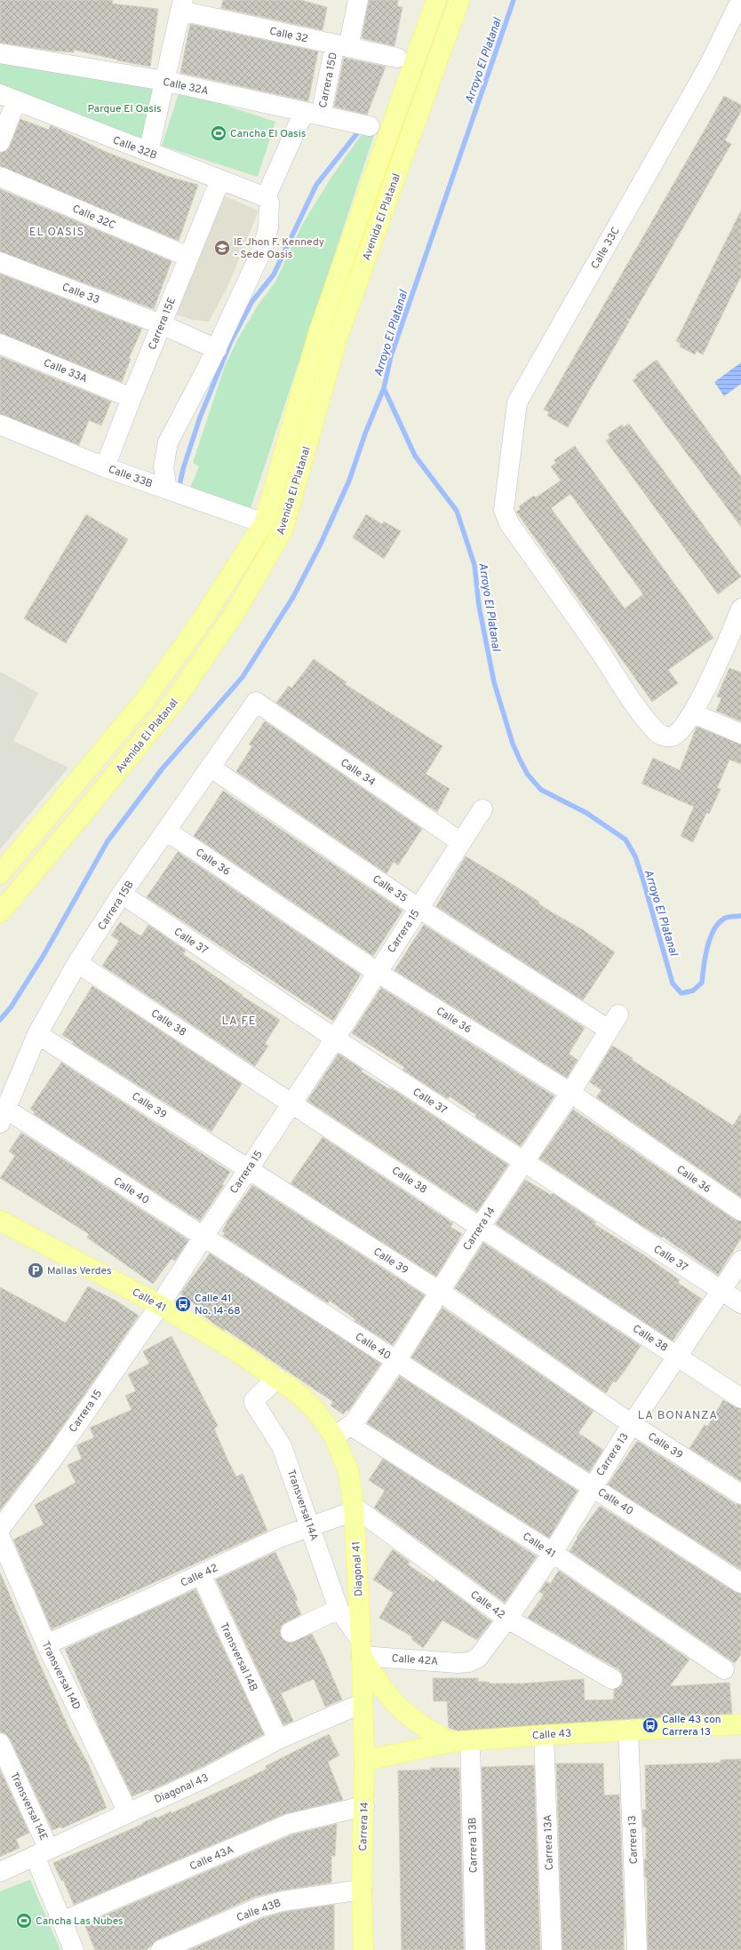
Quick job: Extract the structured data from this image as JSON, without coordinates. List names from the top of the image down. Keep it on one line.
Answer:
{"streets":{"main road":["Avenida El Platanal","Carrera 14","Calle 41","Diagonal 41","Calle 43"],"street":["Calle 32","Carrera 15D","Calle 32A","Calle 32B","Calle 32C","Calle 33C","Calle 33","Carrera 15E","Calle 33A","Calle 33B","Calle 34","Calle 36","Calle 35","Carrera 15B","Carrera 15","Calle 37","Calle 38","Calle 39","Calle 40","Carrera 13","Transversal 14A","Calle 42","Transversal 14B","Calle 42A","Transversal 14D","Diagonal 43","Transversal 14E","Carrera 13A","Carrera 13B","Calle 43A","Calle 43B"]},"crossings":[["Calle 32","Carrera 15D"],["Carrera 15D","Calle 32A"],["Carrera 15D","Calle 32B"],["Calle 32B","Carrera 15E"],["Calle 32C","Carrera 15E"],["Avenida El Platanal","Calle 33B"],["Calle 33","Carrera 15E"],["Carrera 15E","Calle 33A"],["Carrera 15E","Calle 33B"],["Calle 34","Carrera 15B"],["Calle 34","Carrera 15"],["Calle 36","Carrera 15B"],["Calle 36","Carrera 15"],["Calle 36","Carrera 14"],["Calle 35","Carrera 15B"],["Calle 35","Carrera 15"],["Calle 35","Carrera 14"],["Carrera 15B","Calle 37"],["Carrera 15B","Calle 38"],["Carrera 15B","Calle 39"],["Carrera 15B","Calle 40"],["Carrera 15","Calle 37"],["Carrera 15","Calle 38"],["Carrera 15","Calle 39"],["Carrera 15","Calle 40"],["Carrera 15","Calle 41"],["Calle 37","Carrera 14"],["Calle 37","Carrera 13"],["Calle 38","Carrera 14"],["Calle 38","Carrera 13"],["Calle 39","Carrera 14"],["Calle 39","Carrera 13"],["Calle 40","Carrera 14"],["Calle 40","Carrera 13"],["Carrera 14","Calle 41"],["Carrera 14","Diagonal 41"],["Carrera 14","Calle 43"],["Carrera 14","Diagonal 43"],["Carrera 14","Calle 43A"],["Carrera 14","Calle 43B"],["Calle 41","Carrera 13"],["Calle 41","Transversal 14A"],["Calle 41","Diagonal 41"],["Carrera 13","Calle 42"],["Carrera 13","Calle 42A"],["Carrera 13","Calle 43"],["Transversal 14A","Diagonal 41"],["Transversal 14A","Calle 42"],["Transversal 14A","Calle 42A"],["Diagonal 41","Calle 42"],["Diagonal 41","Calle 42A"],["Diagonal 41","Diagonal 43"],["Calle 42","Transversal 14B"],["Calle 42","Transversal 14D"],["Transversal 14B","Diagonal 43"],["Transversal 14D","Diagonal 43"],["Calle 43","Carrera 13A"],["Calle 43","Carrera 13B"],["Diagonal 43","Transversal 14E"],["Transversal 14E","Calle 43A"]],"districts":["EL OASIS","LA FE","LA BONANZA"],"water":["Arroyo El Platanal"],"parks":["Parque El Oasis"],"places":{"sports":["Cancha El Oasis","Cancha Las Nubes"],"school or university":["IE Jhon F. Kennedy - Sede Oasis"],"parking":["Mallas Verdes"],"bus stop":["Calle 41 No. 14-68","Calle 43 con Carrera 13"]}}
